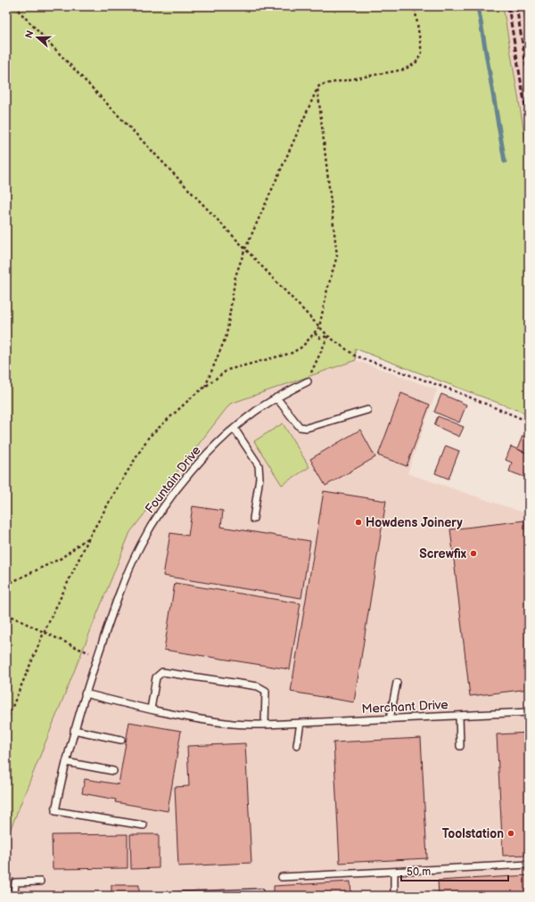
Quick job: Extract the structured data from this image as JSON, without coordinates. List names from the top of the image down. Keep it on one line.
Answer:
{"streets":{"lane":["Fountain Drive","Merchant Drive"]},"places":["Howdens Joinery","Screwfix","Toolstation"],"scale_bar":"50 m","north":"left"}
